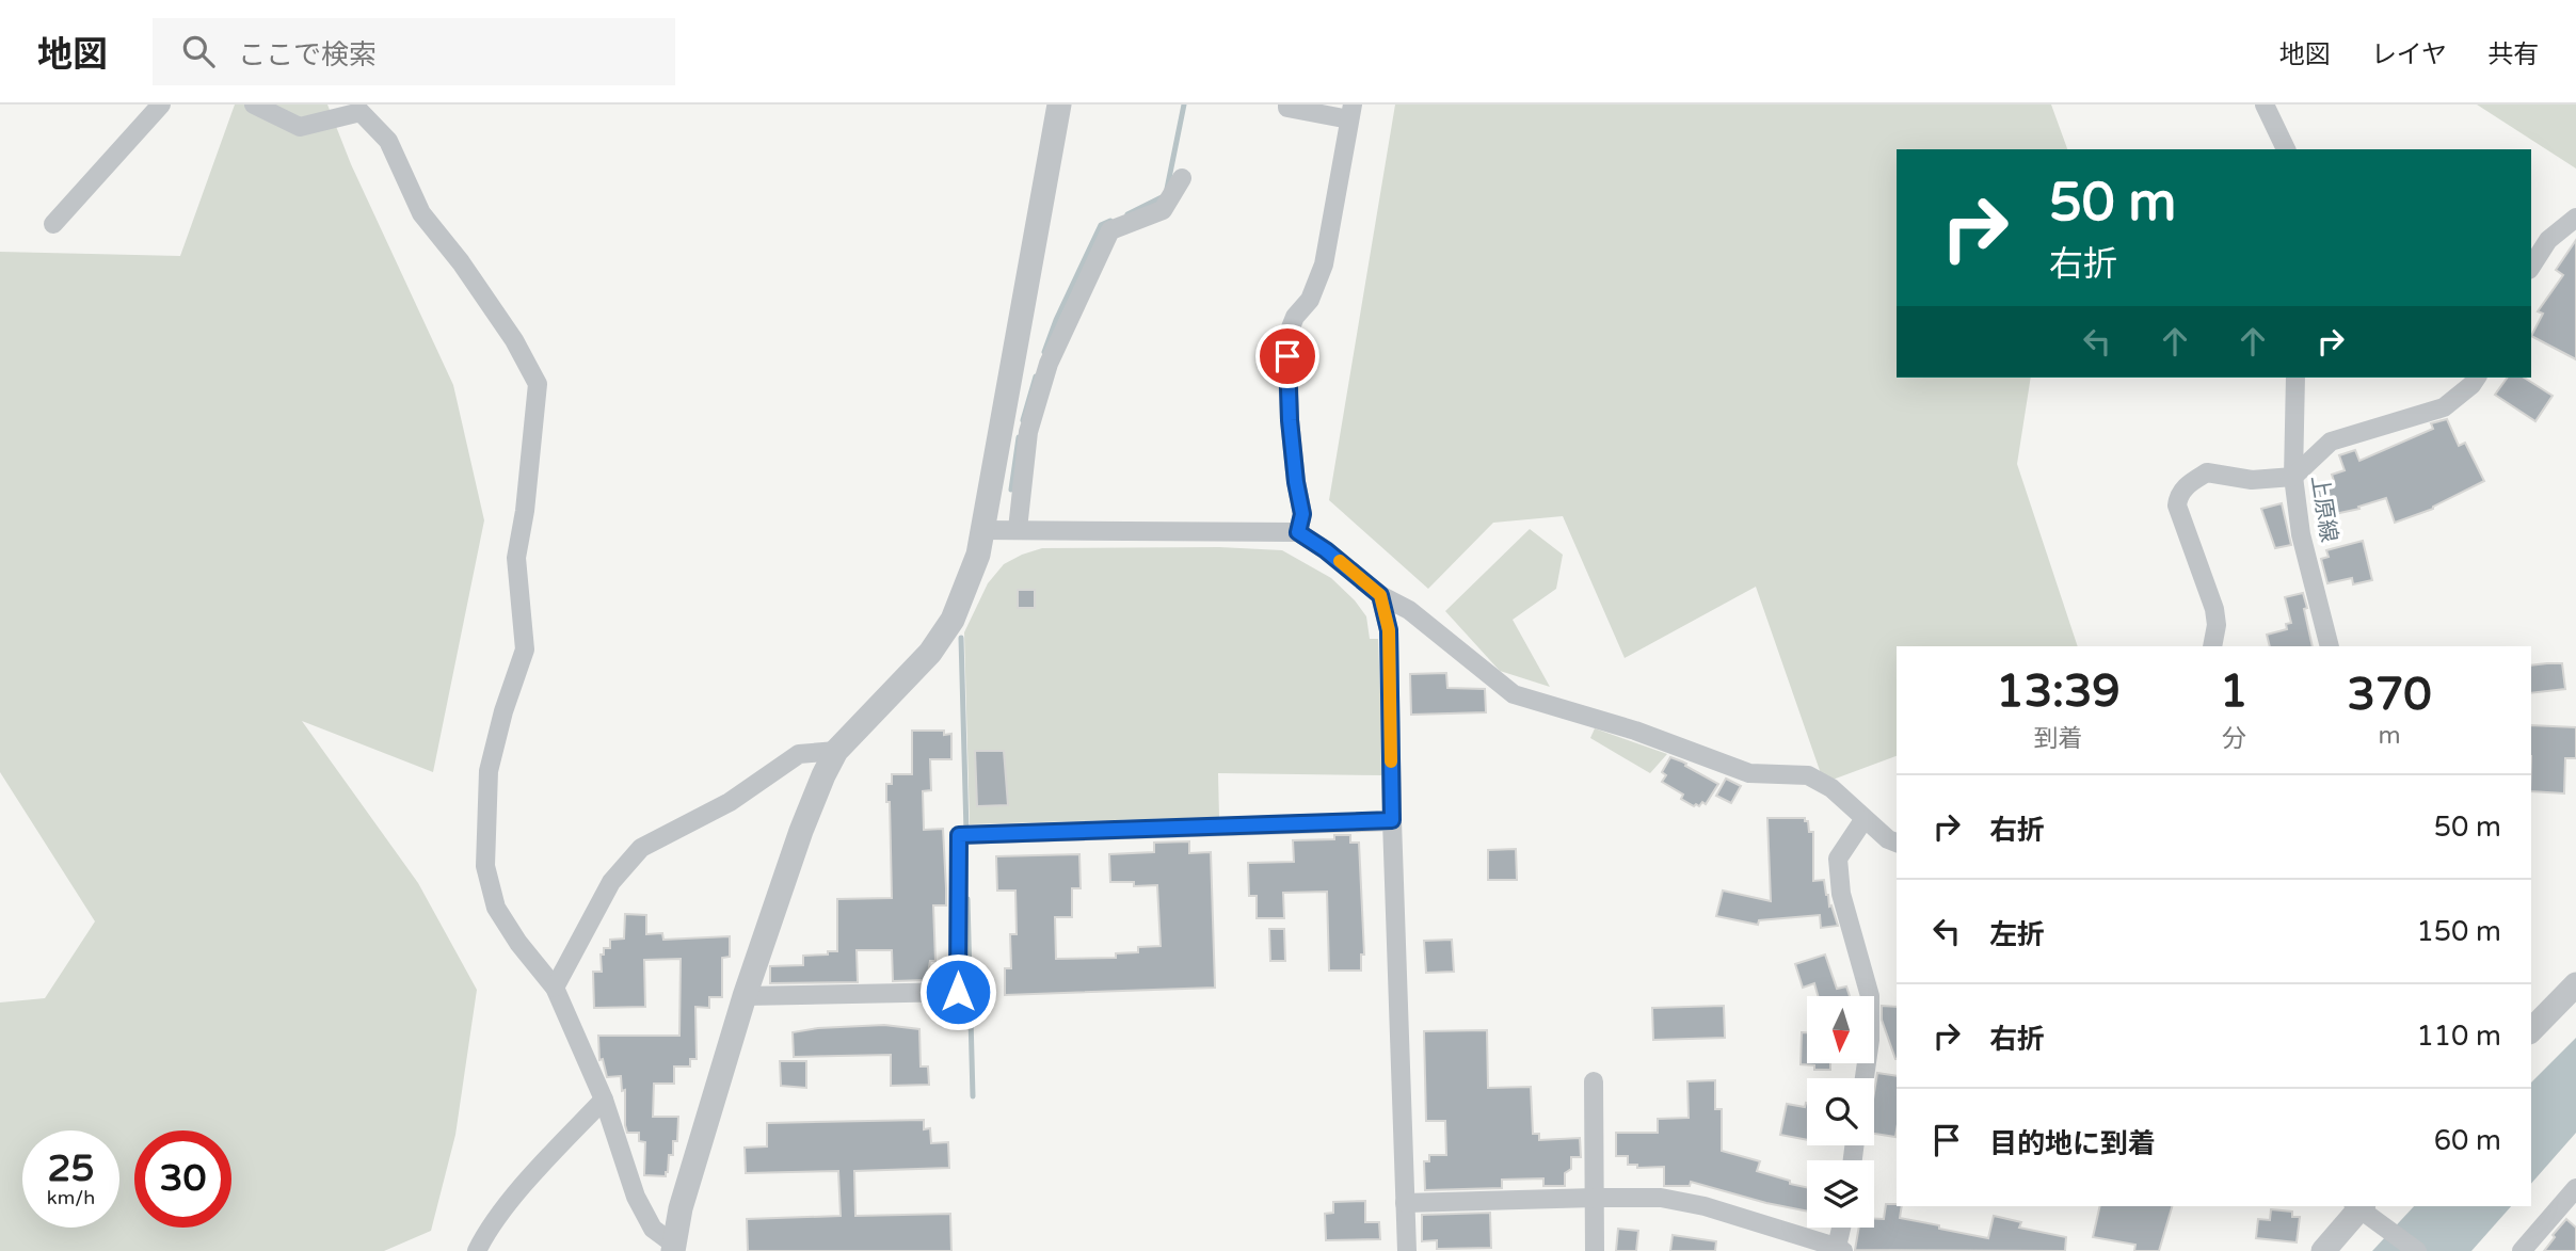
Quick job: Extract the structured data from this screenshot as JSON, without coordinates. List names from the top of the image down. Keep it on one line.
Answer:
{"streets":{"street":["上原線"]},"north":"bottom","page":{"header":"地図","search":"ここで検索","nav":["地図","レイヤ","共有"],"turn":["50 m","右折"],"eta":["13:39","到着","1","分","370","m"],"list":[{"name":"右折","value":"50 m"},{"name":"左折","value":"150 m"},{"name":"右折","value":"110 m"},{"name":"目的地に到着","value":"60 m"}],"speed":"25 km/h","limit":"30"}}
